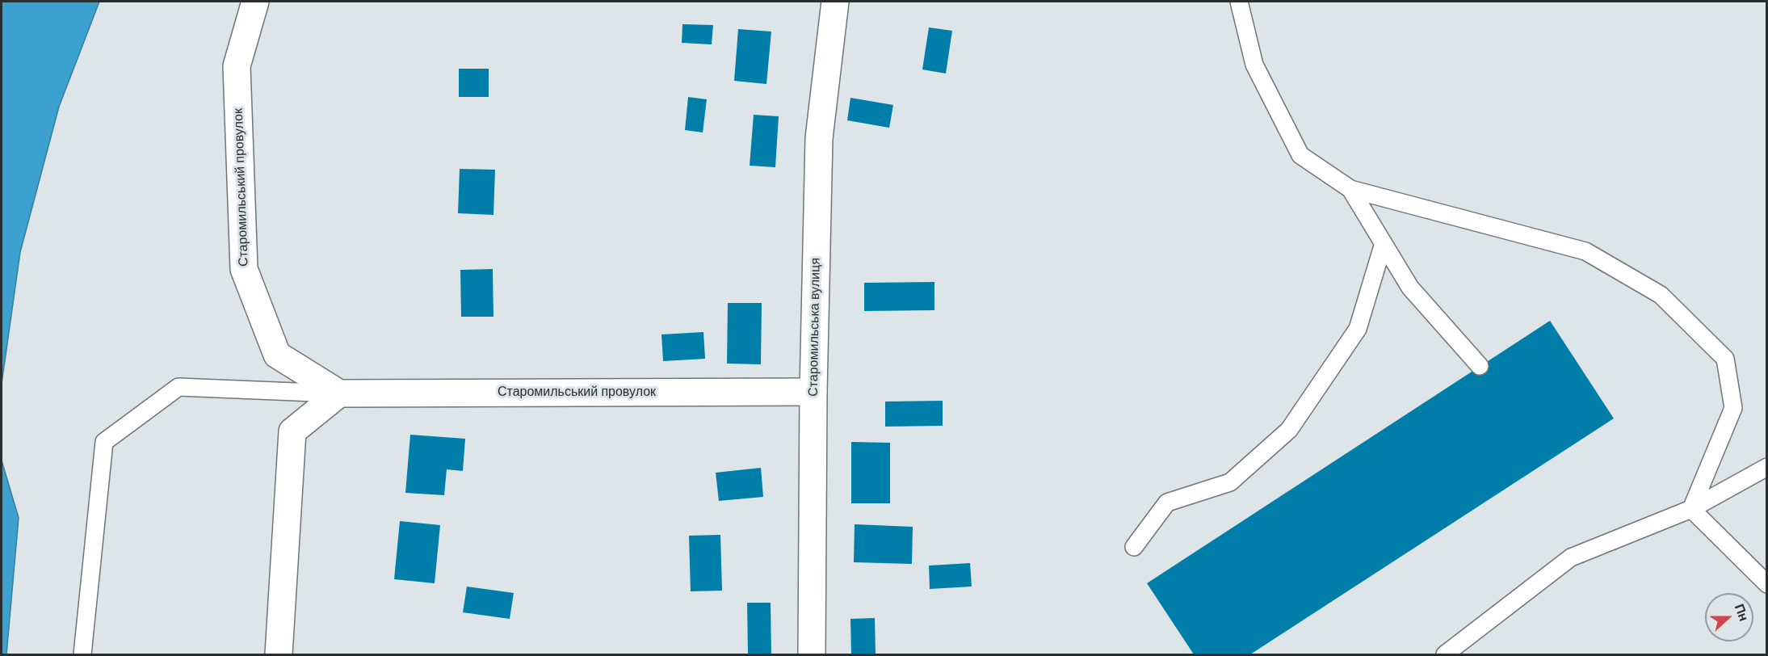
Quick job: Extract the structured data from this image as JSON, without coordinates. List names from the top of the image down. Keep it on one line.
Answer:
{"streets":{"street":["Старомильський провулок","Старомильська вулиця"]},"crossings":[["Старомильський провулок","Старомильська вулиця"]],"north":"right"}
